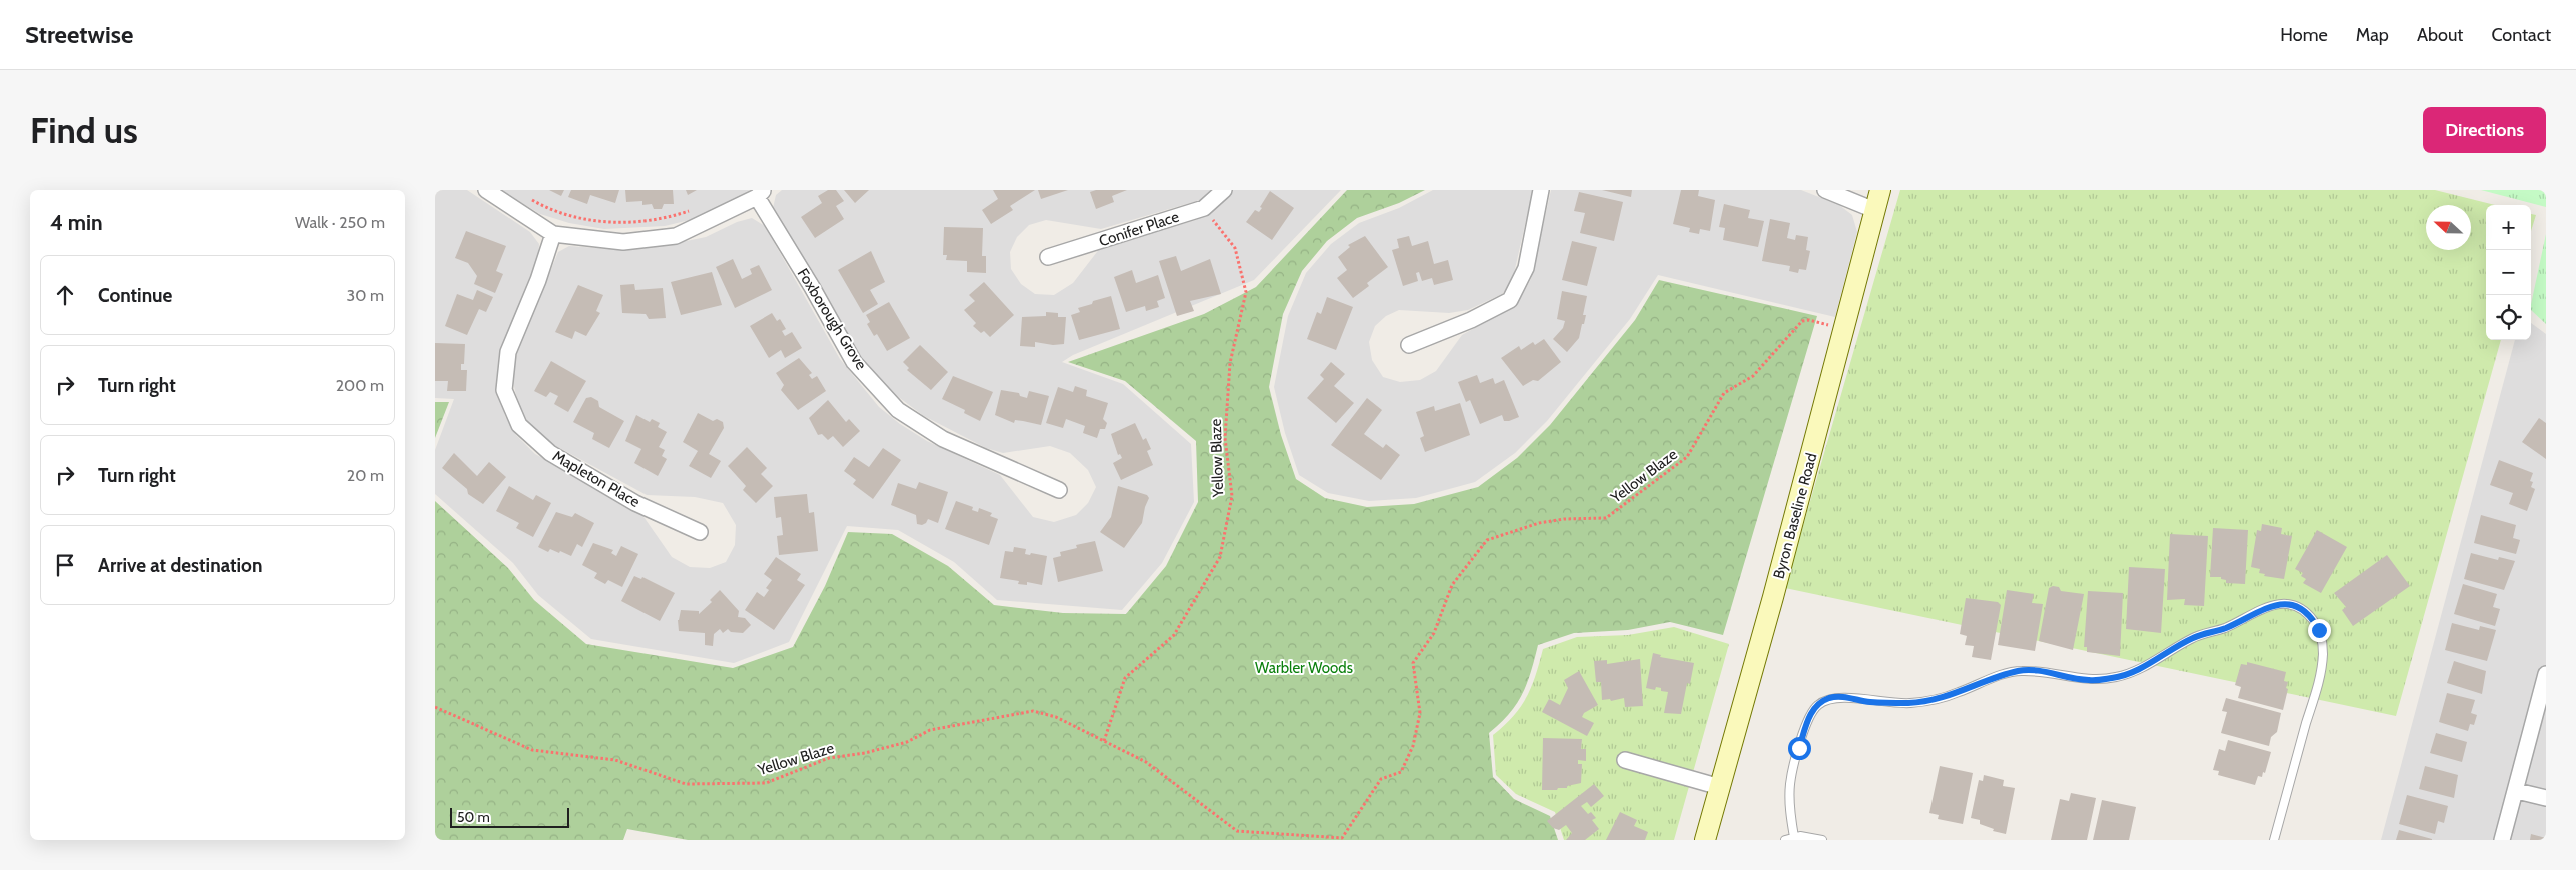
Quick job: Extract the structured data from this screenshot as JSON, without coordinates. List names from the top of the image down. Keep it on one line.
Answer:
{"streets":{"main road":["Byron Baseline Road"],"street":["Conifer Place","Foxborough Grove","Mapleton Place"],"path":["Yellow Blaze"]},"crossings":[["Conifer Place","Yellow Blaze"]],"parks":["Warbler Woods"],"scale_bar":"50 m","north":"left","page":{"header":"Streetwise","nav":["Home","Map","About","Contact"],"buttons":"Directions","title":"Find us","heading":["4 min","Walk · 250 m"],"map_buttons":["+","−"],"list":[["Continue","30 m"],["Turn right","200 m"],["Turn right","20 m"],"Arrive at destination"],"scale":"50 m"}}
